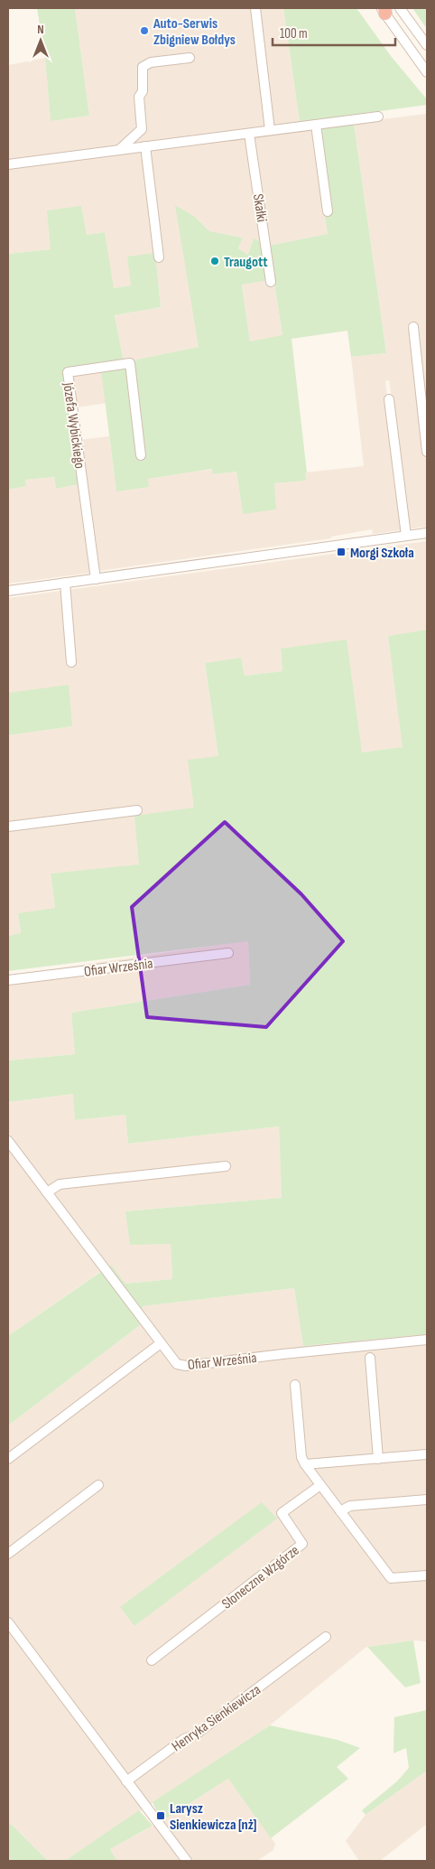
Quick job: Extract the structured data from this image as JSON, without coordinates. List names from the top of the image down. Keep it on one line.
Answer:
{"streets":{"street":["Skałki","Józefa Wybickiego","Ofiar Września","Słoneczne Wzgórze","Henryka Sienkiewicza"]},"places":{"other":["Auto-Serwis Zbigniew Bołdys","Traugott"],"transit":["Morgi Szkoła","Larysz Sienkiewicza [nż]"]},"scale_bar":"100 m","north":"top"}
